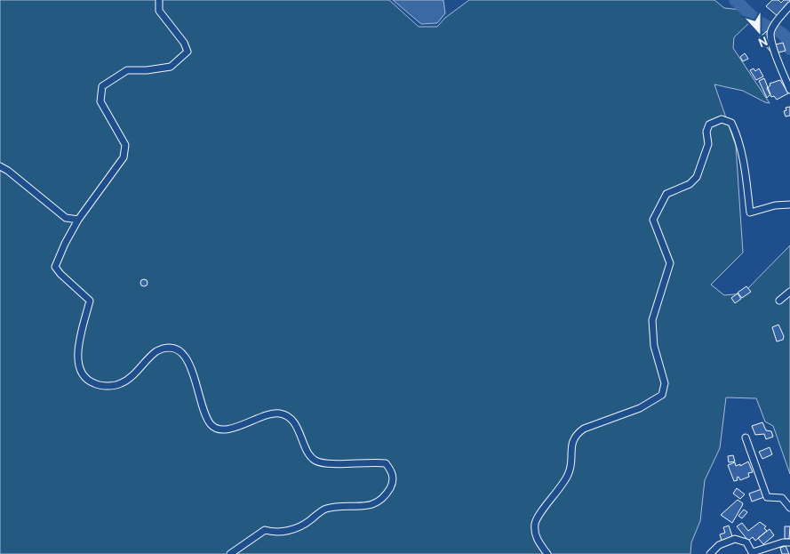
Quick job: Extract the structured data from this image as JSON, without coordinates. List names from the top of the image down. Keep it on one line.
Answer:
{"north":"bottom"}
